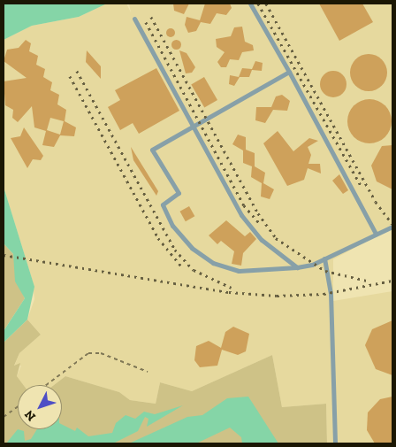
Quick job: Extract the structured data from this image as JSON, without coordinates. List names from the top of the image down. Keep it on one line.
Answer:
{"north":"bottom left"}
